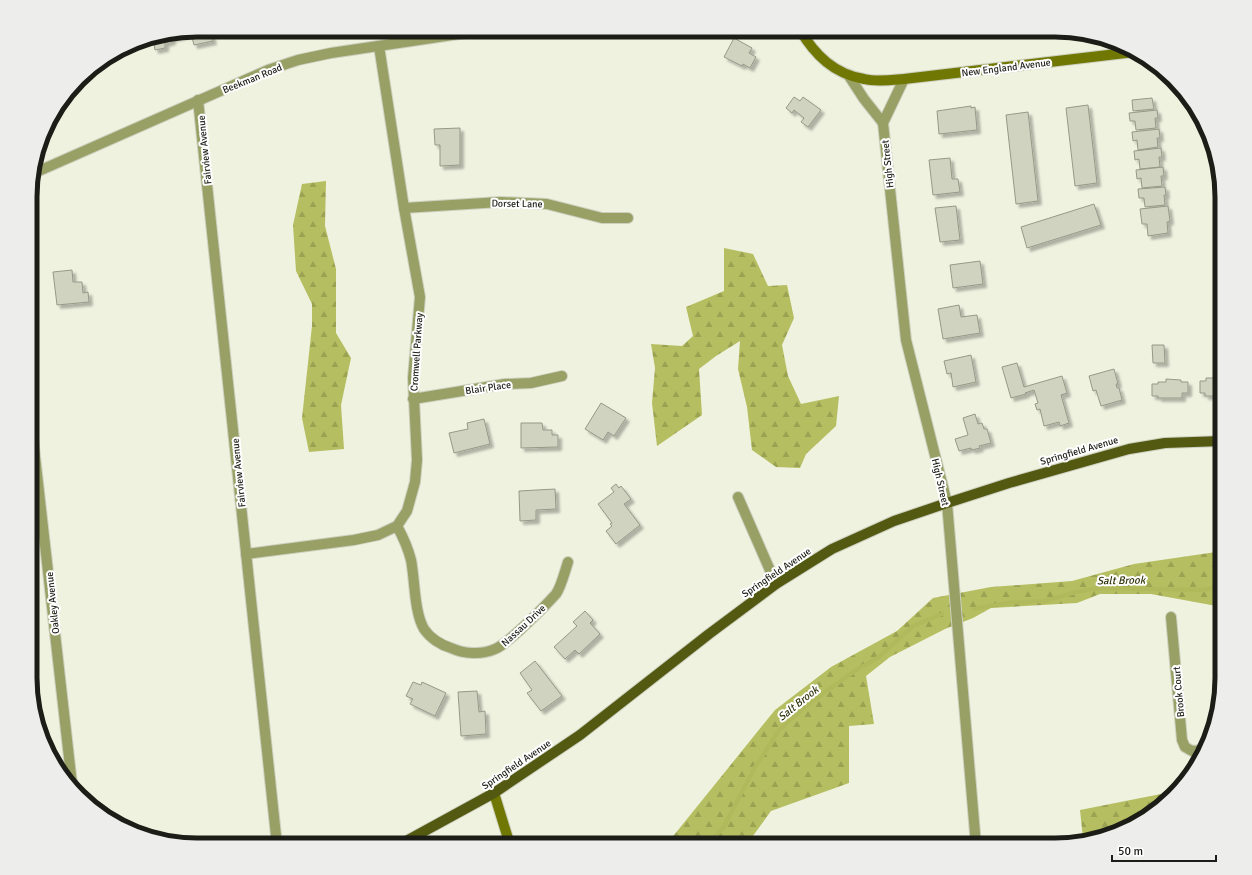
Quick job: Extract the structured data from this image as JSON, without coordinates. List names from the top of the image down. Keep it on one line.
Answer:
{"streets":{"main road":["Springfield Avenue"],"street":["New England Avenue","Beekman Road","Fairview Avenue","High Street","Dorset Lane","Cromwell Parkway","Blair Place","Oakley Avenue","Nassau Drive","Brook Court"]},"crossings":[["Beekman Road","Fairview Avenue"],["Beekman Road","Cromwell Parkway"],["High Street","Springfield Avenue"],["Dorset Lane","Cromwell Parkway"],["Cromwell Parkway","Blair Place"],["Cromwell Parkway","Nassau Drive"]],"water":["Salt Brook"],"scale_bar":"50 m"}
